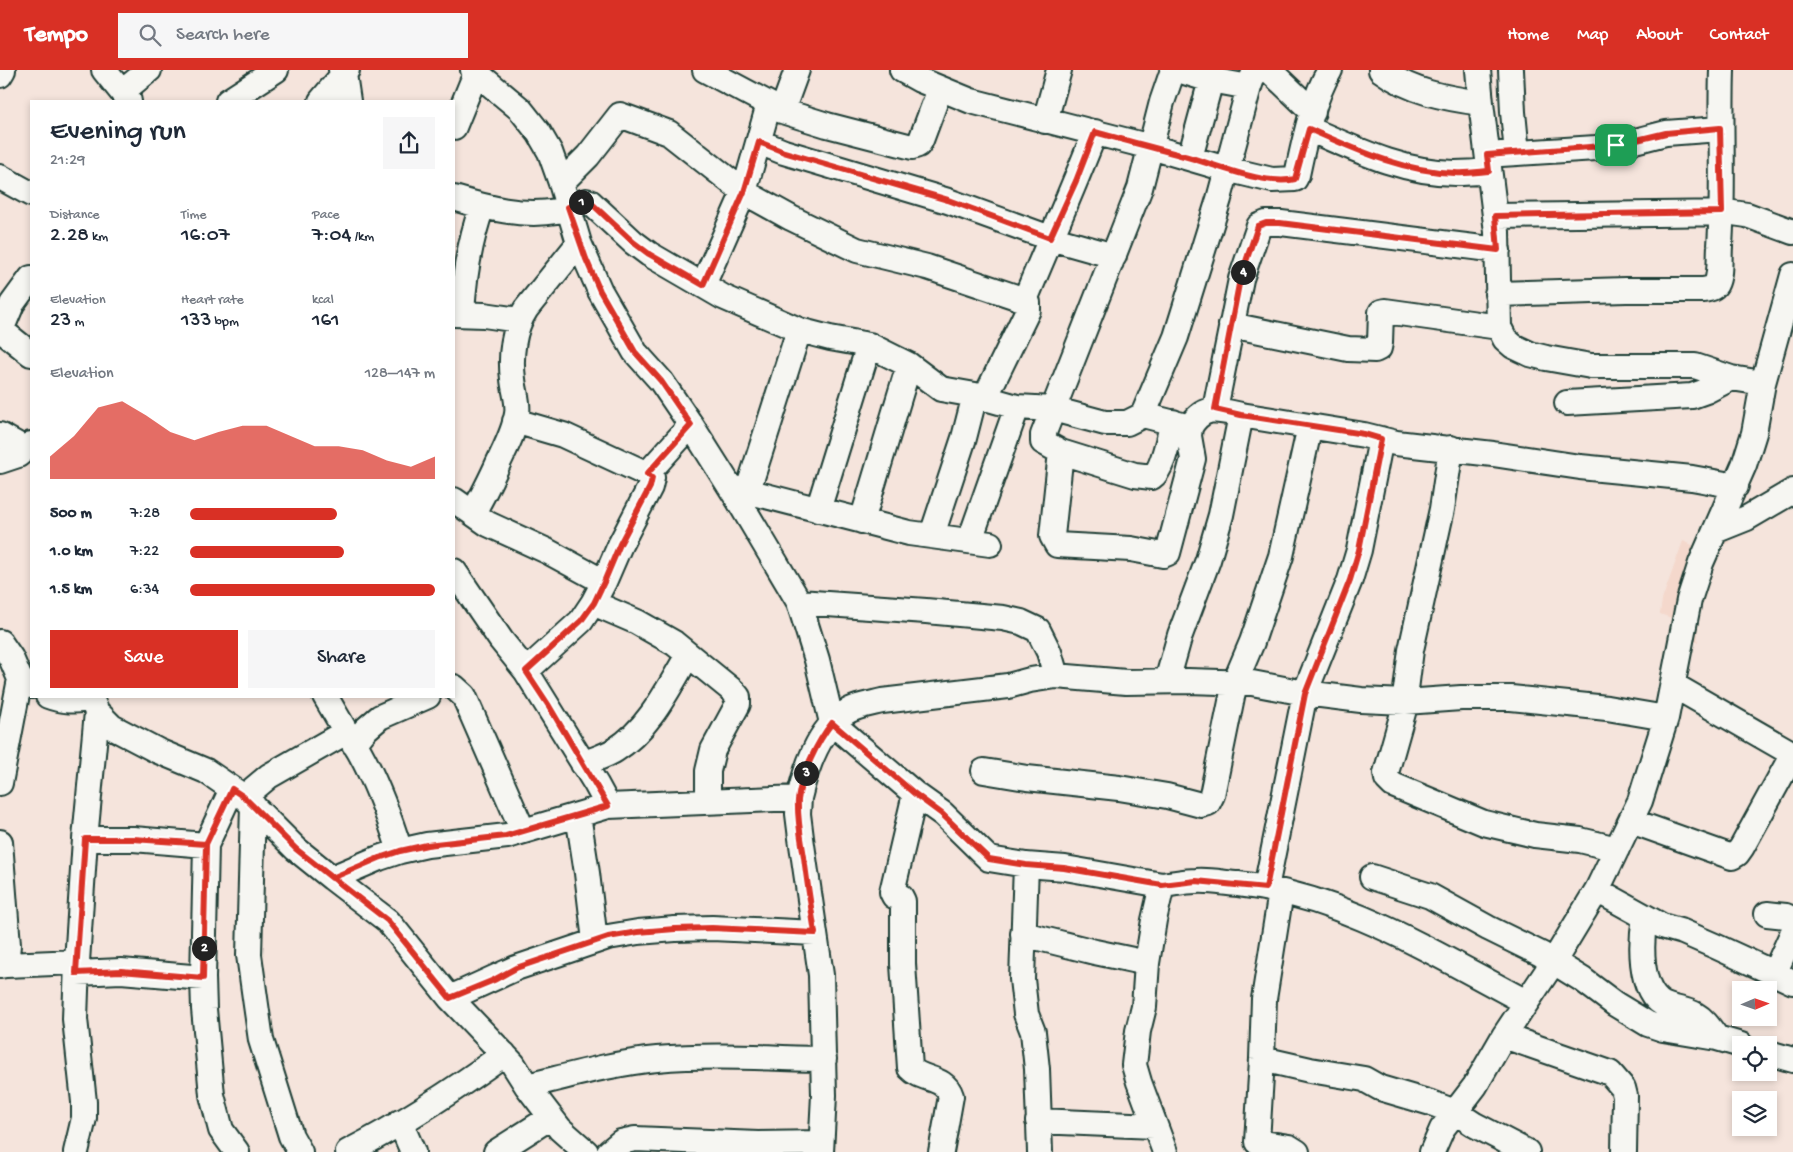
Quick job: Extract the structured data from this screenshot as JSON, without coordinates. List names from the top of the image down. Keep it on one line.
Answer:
{"north":"right","page":{"header":"Tempo","search":"Search here","nav":["Home","Map","About","Contact"],"heading":["Evening run","21:29"],"stats":[["Distance","2.28 km"],["Time","16:07"],["Pace","7:04 /km"],["Elevation","23 m"],["Heart rate","133 bpm"],["kcal","161"]],"pins":["1","4","3","2"],"chart":["Elevation","128–147 m"],"list":[{"name":"500 m","note":"7:28"},{"name":"1.0 km","note":"7:22"},{"name":"1.5 km","note":"6:34"}],"buttons":["Save","Share"]}}
